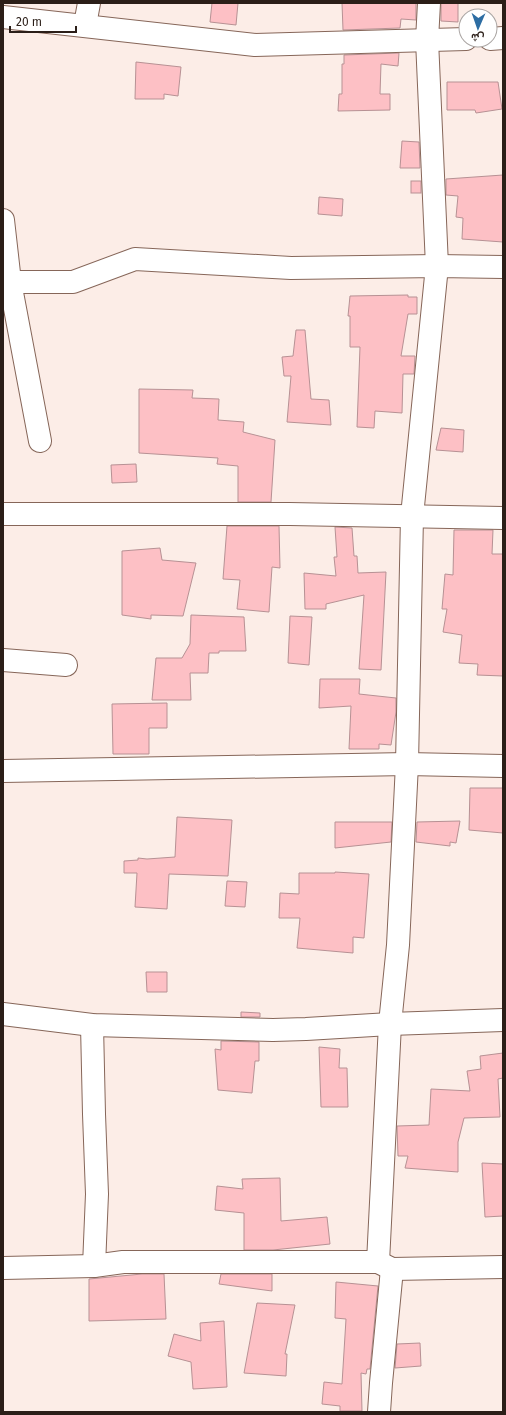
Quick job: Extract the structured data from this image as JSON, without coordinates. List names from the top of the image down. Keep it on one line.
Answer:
{"scale_bar":"20 m","north":"bottom"}
